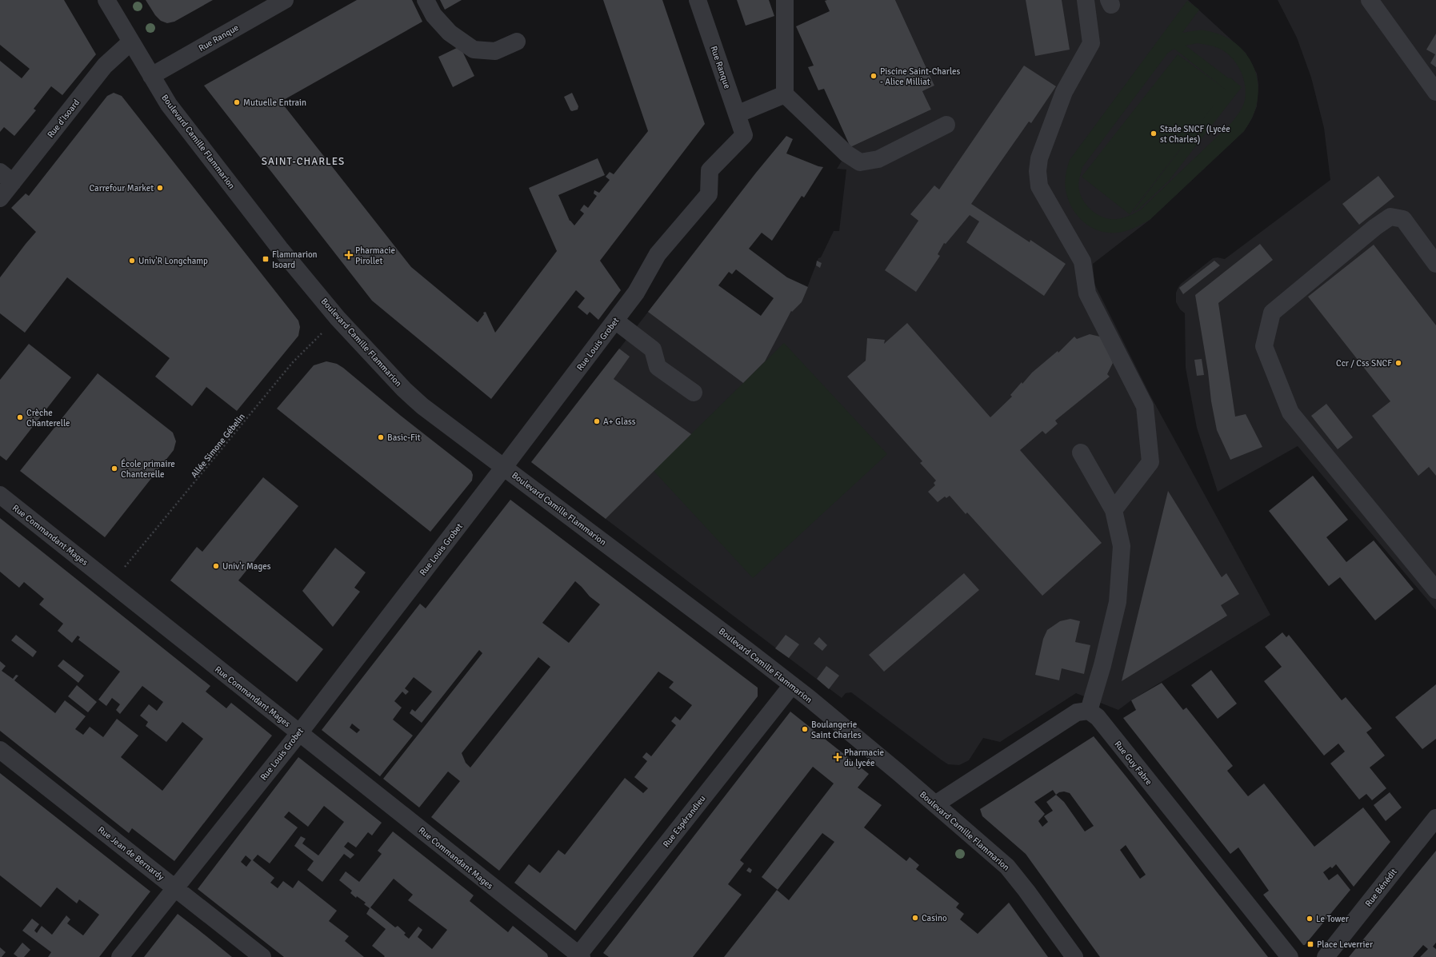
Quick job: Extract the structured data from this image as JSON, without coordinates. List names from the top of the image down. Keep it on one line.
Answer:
{"streets":{"street":["Rue Ranque","Rue d'Isoard","Boulevard Camille Flammarion","Rue Louis Grobet","Rue Commandant Mages","Rue Guy Fabre","Rue Espérandieu","Rue Jean de Bernardy","Rue Bénédit"],"path":["Allée Simone Gébelin"]},"crossings":[["Rue Ranque","Boulevard Camille Flammarion"],["Rue Ranque","Rue Louis Grobet"],["Rue d'Isoard","Boulevard Camille Flammarion"],["Boulevard Camille Flammarion","Rue Louis Grobet"],["Boulevard Camille Flammarion","Allée Simone Gébelin"],["Boulevard Camille Flammarion","Rue Espérandieu"],["Rue Louis Grobet","Rue Commandant Mages"],["Rue Louis Grobet","Rue Jean de Bernardy"],["Allée Simone Gébelin","Rue Commandant Mages"],["Rue Commandant Mages","Rue Espérandieu"]],"districts":["SAINT-CHARLES"],"places":{"other":["Piscine Saint-Charles - Alice Milliat","Mutuelle Entrain","Stade SNCF (Lycée st Charles)","Carrefour Market","Univ'R Longchamp","Ccr / Css SNCF","Crèche Chanterelle","A+ Glass","Basic-Fit","École primaire Chanterelle","Univ'r Mages","Boulangerie Saint Charles","Casino","Le Tower"],"health":["Pharmacie Pirollet","Pharmacie du lycée"],"transit":["Flammarion Isoard","Place Leverrier"]}}
